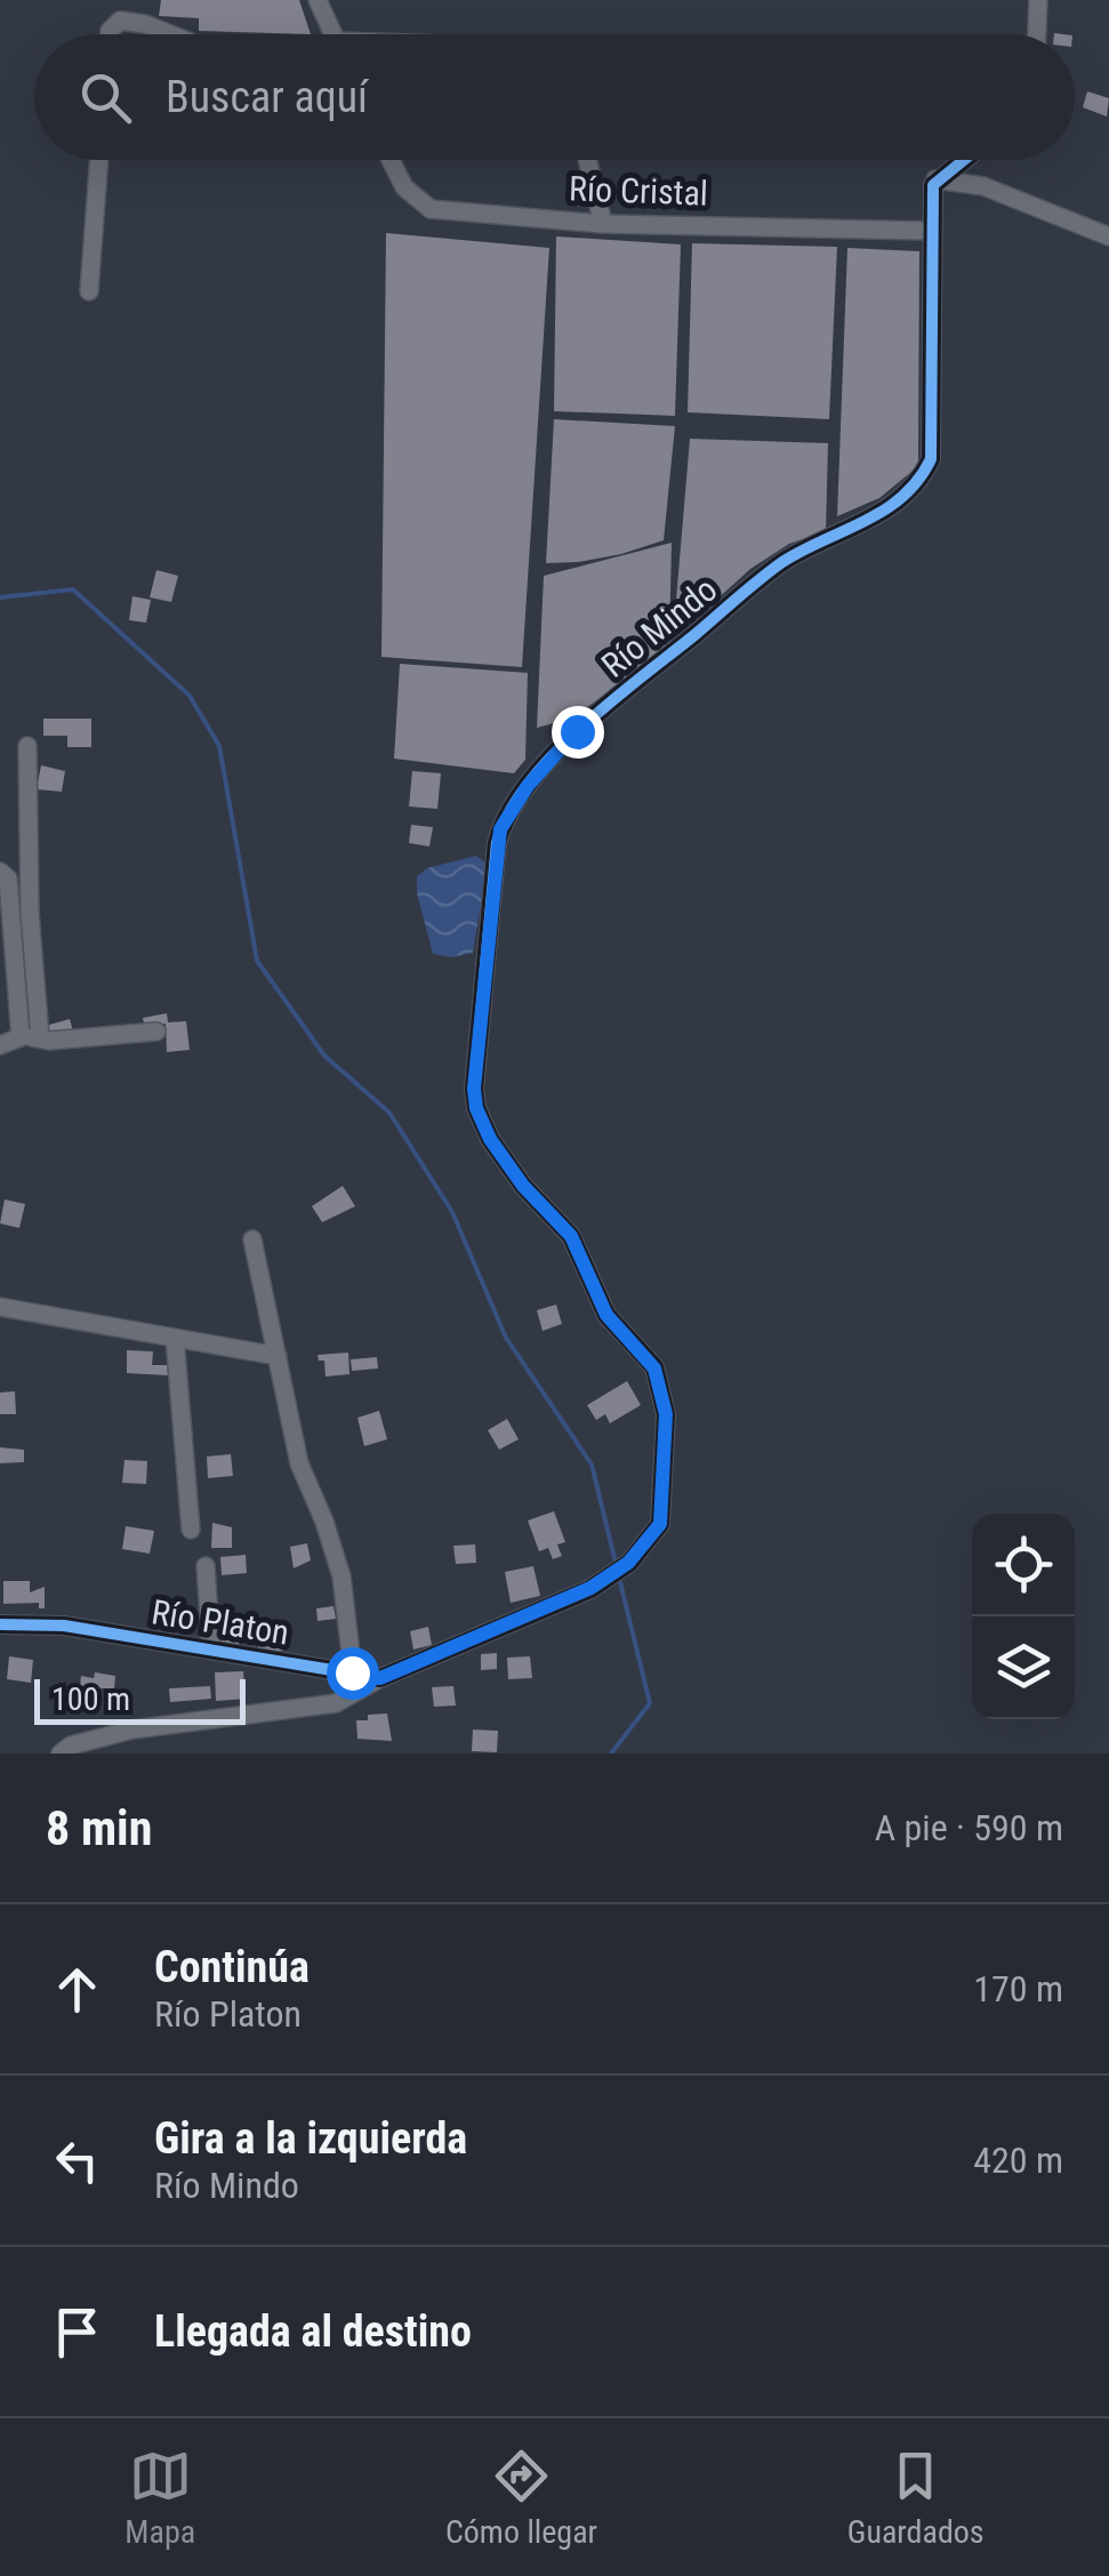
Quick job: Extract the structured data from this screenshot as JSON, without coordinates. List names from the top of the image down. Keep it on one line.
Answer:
{"streets":{"street":["Río Cristal","Río Mindo","Río Platon"]},"crossings":[["Río Cristal","Río Mindo"],["Río Mindo","Río Platon"]],"scale_bar":"100 m","page":{"search":"Buscar aquí","scale":"100 m","heading":["8 min","A pie · 590 m"],"list":[["Continúa","Río Platon","170 m"],["Gira a la izquierda","Río Mindo","420 m"],"Llegada al destino"],"nav":["Mapa","Cómo llegar","Guardados"]}}
